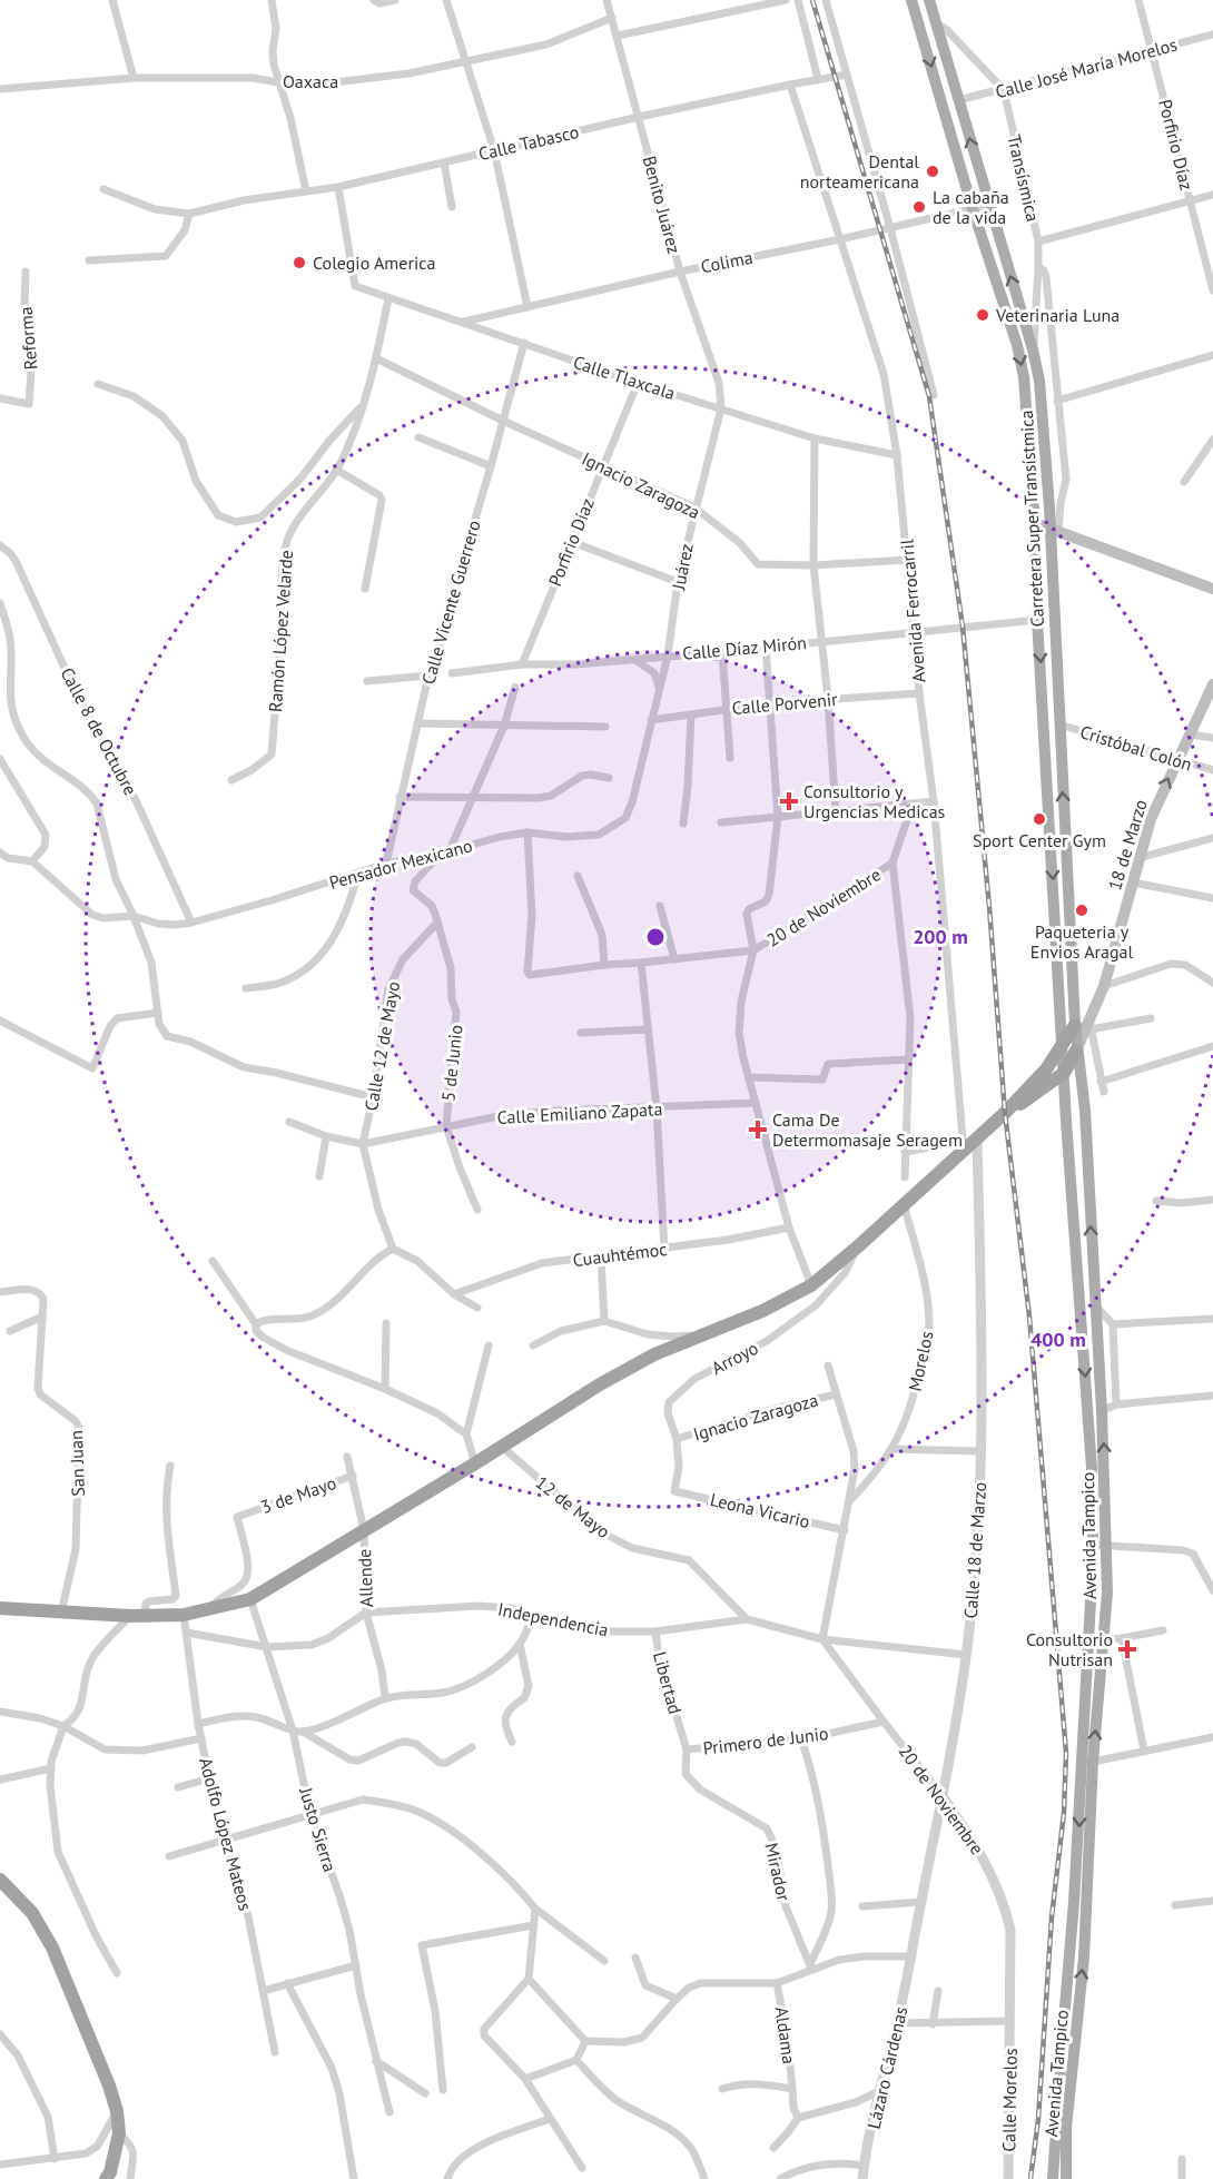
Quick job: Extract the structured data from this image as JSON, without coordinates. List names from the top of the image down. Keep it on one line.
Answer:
{"streets":{"main road":["Carretera Super Transístmica","18 de Marzo","Avenida Tampico"],"street":["Calle José María Morelos","Oaxaca","Calle Tabasco","Porfirio Díaz","Transísmica","Benito Juárez","Colima","Reforma","Calle Tlaxcala","Ignacio Zaragoza","Juárez","Calle Vicente Guerrero","Avenida Ferrocarril","Ramón López Velarde","Calle Díaz Mirón","Calle Porvenir","Calle 8 de Octubre","Cristóbal Colón","Pensador Mexicano","20 de Noviembre","Calle 12 de Mayo","5 de Junio","Calle Emiliano Zapata","Cuauhtémoc","Arroyo","Morelos","San Juan","3 de Mayo","12 de Mayo","Leona Vicario","Calle 18 de Marzo","Allende","Independencia","Libertad","Primero de Junio","Justo Sierra","Adolfo López Mateos","Mirador","Aldama","Lázaro Cárdenas","Calle Morelos"]},"crossings":[["Calle José María Morelos","Porfirio Díaz"],["Calle José María Morelos","Transísmica"],["Calle José María Morelos","Carretera Super Transístmica"],["Oaxaca","Benito Juárez"],["Calle Tabasco","Benito Juárez"],["Calle Tabasco","Calle Tlaxcala"],["Calle Tabasco","Avenida Ferrocarril"],["Porfirio Díaz","Calle Tlaxcala"],["Porfirio Díaz","Ignacio Zaragoza"],["Porfirio Díaz","Calle Díaz Mirón"],["Transísmica","Carretera Super Transístmica"],["Benito Juárez","Colima"],["Benito Juárez","Calle Tlaxcala"],["Benito Juárez","Juárez"],["Colima","Calle Tlaxcala"],["Colima","Carretera Super Transístmica"],["Colima","Avenida Ferrocarril"],["Calle Tlaxcala","Juárez"],["Calle Tlaxcala","Calle Vicente Guerrero"],["Calle Tlaxcala","Avenida Ferrocarril"],["Calle Tlaxcala","Ramón López Velarde"],["Ignacio Zaragoza","Juárez"],["Ignacio Zaragoza","Calle Vicente Guerrero"],["Ignacio Zaragoza","Avenida Ferrocarril"],["Ignacio Zaragoza","Ramón López Velarde"],["Ignacio Zaragoza","Arroyo"],["Carretera Super Transístmica","Calle Díaz Mirón"],["Carretera Super Transístmica","Cristóbal Colón"],["Carretera Super Transístmica","18 de Marzo"],["Carretera Super Transístmica","Avenida Tampico"],["Juárez","Calle Díaz Mirón"],["Juárez","Calle Porvenir"],["Juárez","Pensador Mexicano"],["Calle Vicente Guerrero","Pensador Mexicano"],["Avenida Ferrocarril","Calle Díaz Mirón"],["Avenida Ferrocarril","Calle Porvenir"],["Avenida Ferrocarril","Calle 18 de Marzo"],["Calle Díaz Mirón","20 de Noviembre"],["Calle Porvenir","20 de Noviembre"],["Calle 8 de Octubre","Pensador Mexicano"],["Cristóbal Colón","18 de Marzo"],["18 de Marzo","Avenida Tampico"],["Pensador Mexicano","20 de Noviembre"],["Pensador Mexicano","5 de Junio"],["20 de Noviembre","Calle Emiliano Zapata"],["20 de Noviembre","Cuauhtémoc"],["20 de Noviembre","Calle 18 de Marzo"],["20 de Noviembre","Independencia"],["20 de Noviembre","Primero de Junio"],["20 de Noviembre","Calle Morelos"],["Calle 12 de Mayo","5 de Junio"],["Calle 12 de Mayo","Calle Emiliano Zapata"],["5 de Junio","Calle Emiliano Zapata"],["Arroyo","Leona Vicario"],["3 de Mayo","Allende"],["12 de Mayo","Independencia"],["Calle 18 de Marzo","Independencia"],["Calle 18 de Marzo","Lázaro Cárdenas"],["Allende","Independencia"],["Independencia","Libertad"],["Libertad","Primero de Junio"],["Libertad","Mirador"]],"places":{"other":["Dental norteamericana","La cabaña de la vida","Colegio America","Veterinaria Luna","Sport Center Gym","Paqueteria y Envios Aragal"],"health":["Consultorio y Urgencias Medicas","Cama De Determomasaje Seragem","Consultorio Nutrisan"]},"rings":["200 m","400 m"]}
